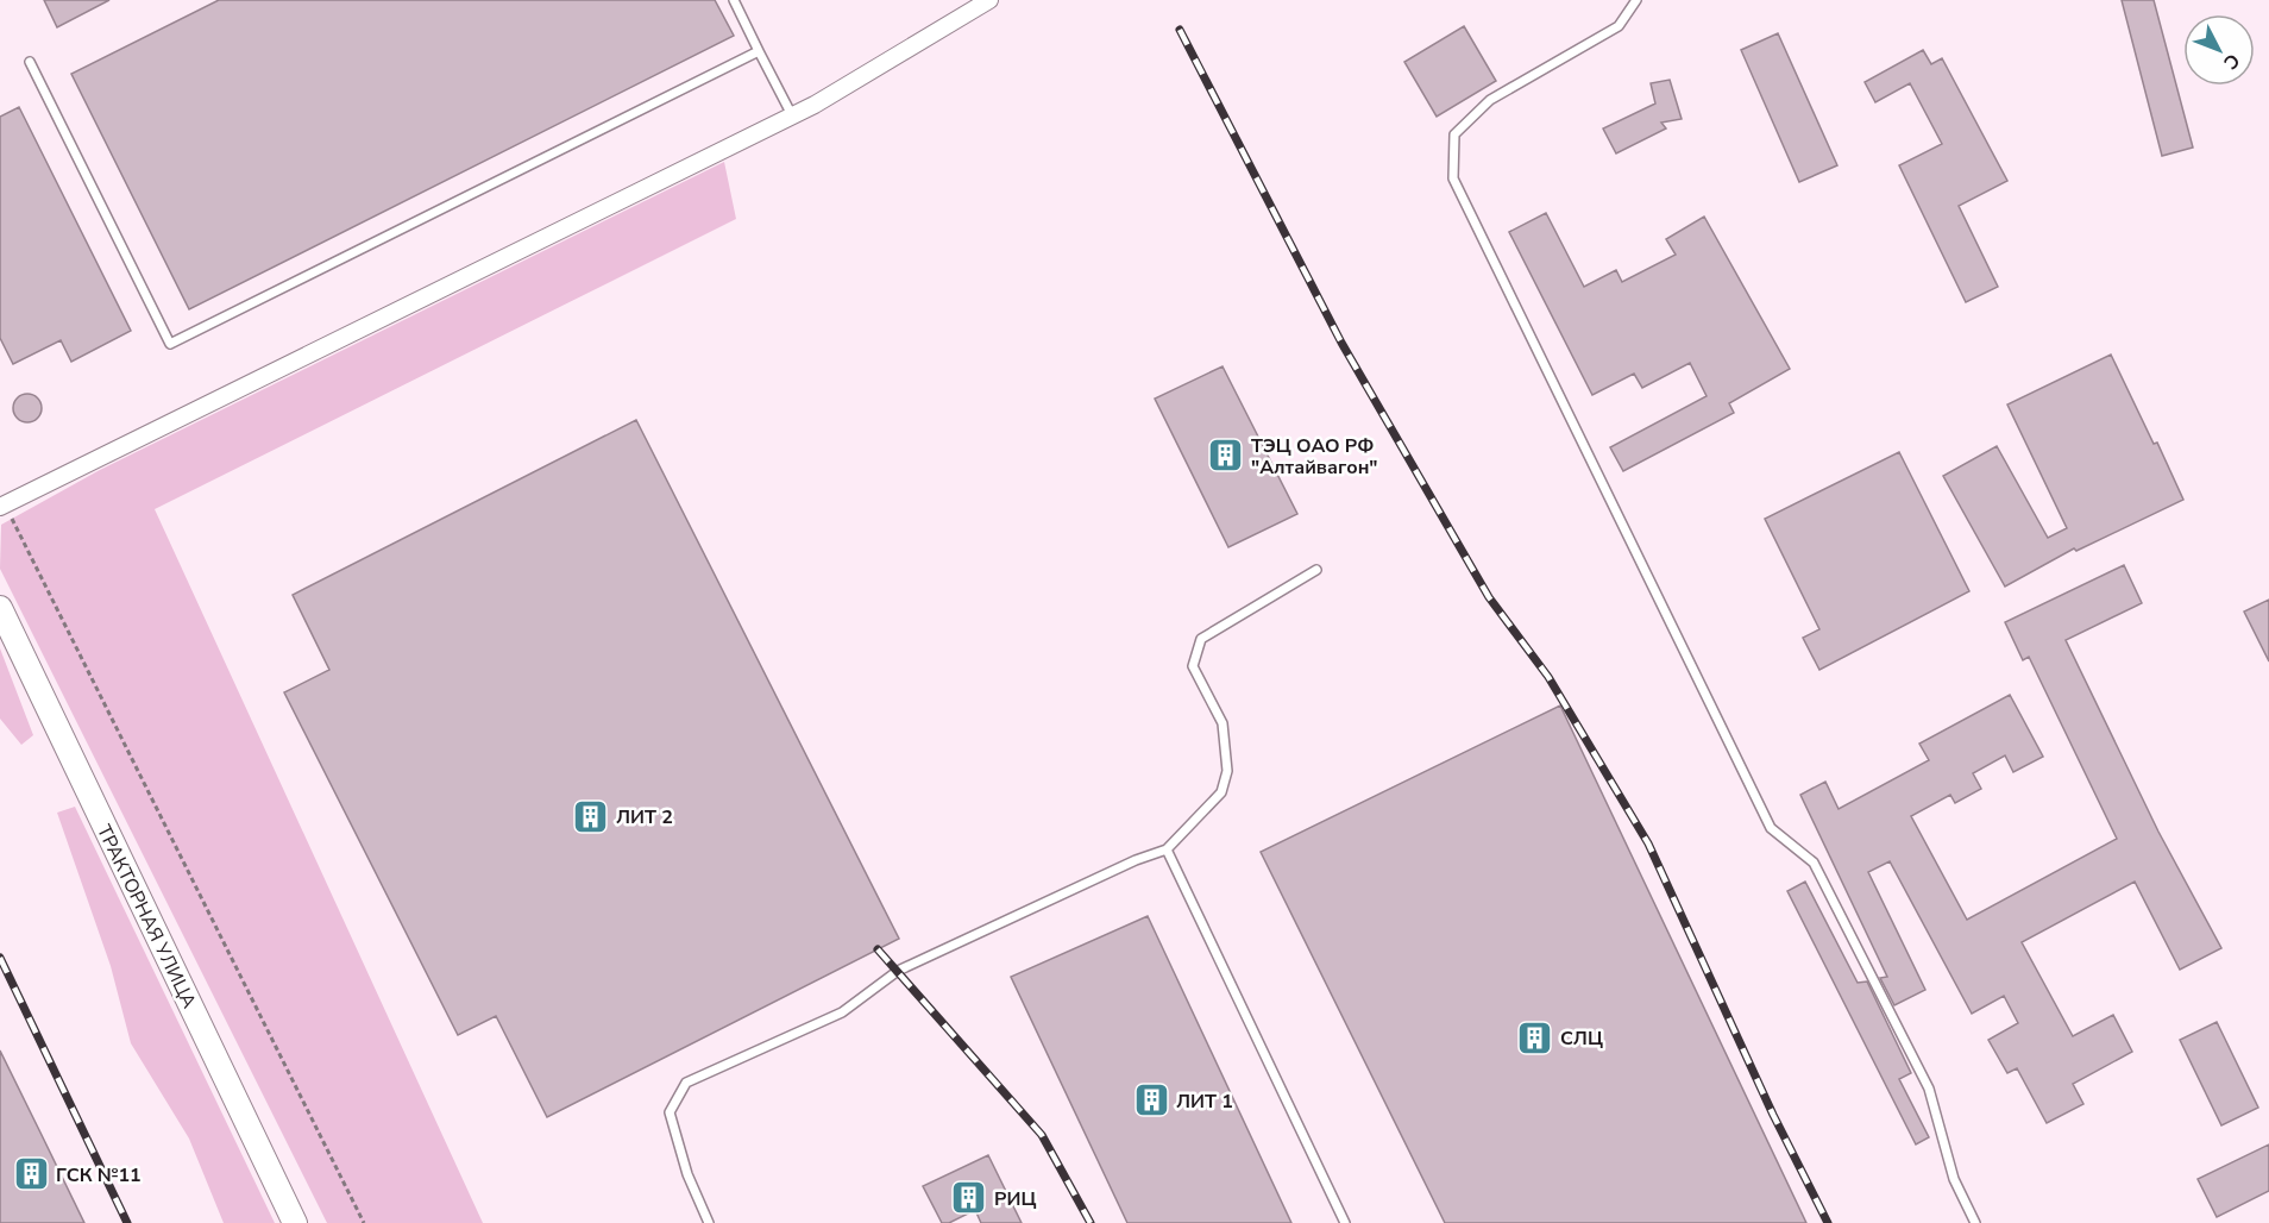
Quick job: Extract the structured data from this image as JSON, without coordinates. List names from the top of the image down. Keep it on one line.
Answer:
{"streets":{"street":["ТРАКТОРНАЯ УЛИЦА"]},"places":{"building":["ТЭЦ ОАО РФ \"Алтайвагон\"","ЛИТ 2","СЛЦ","ЛИТ 1","ГСК №11","РИЦ"]},"north":"bottom right"}
